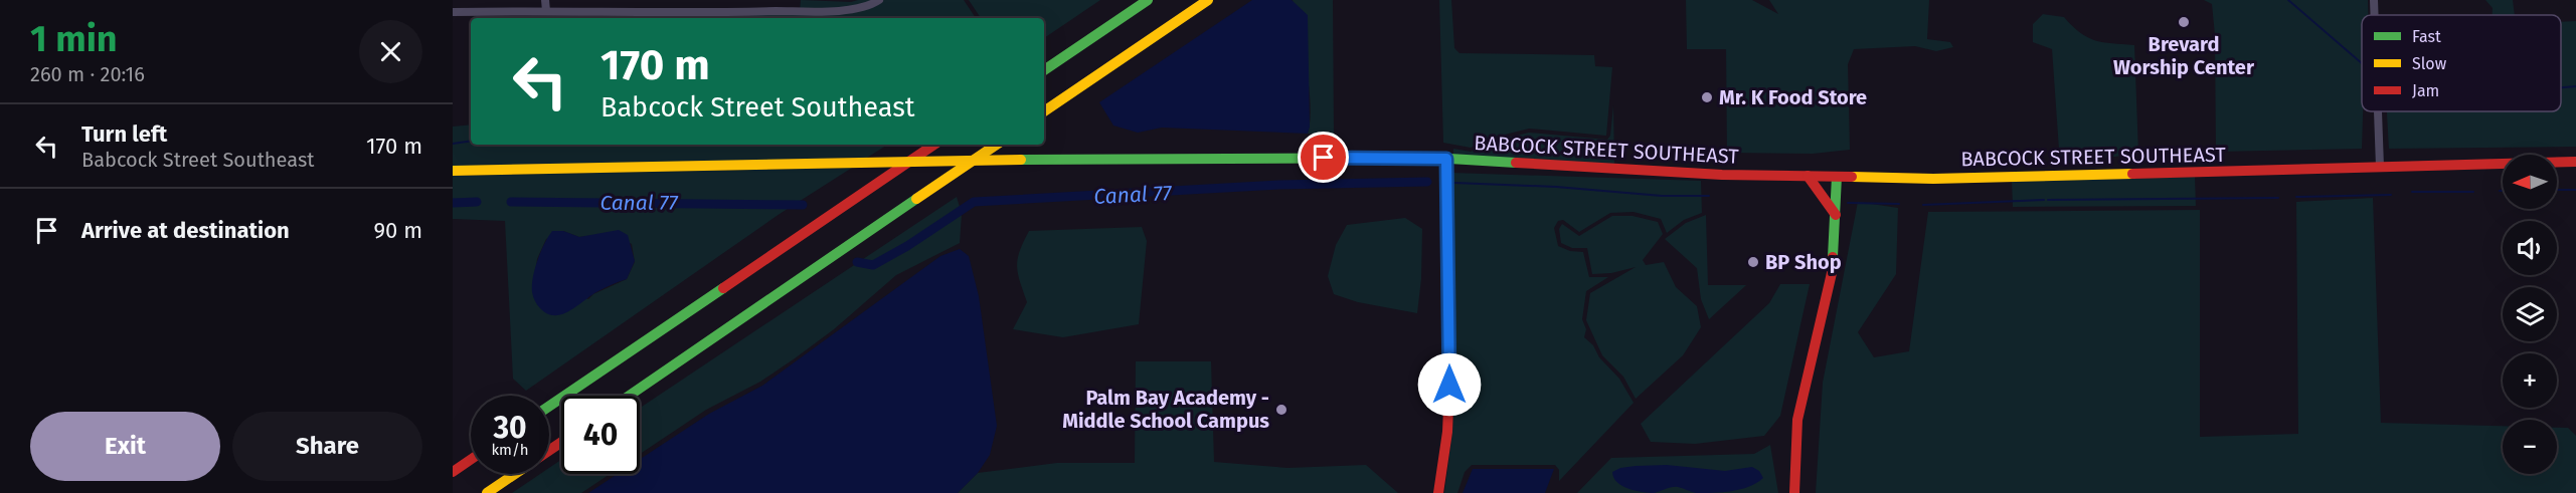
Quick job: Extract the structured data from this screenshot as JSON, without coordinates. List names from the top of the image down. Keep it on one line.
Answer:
{"streets":{"main road":["BABCOCK STREET SOUTHEAST"]},"water":["Canal 77"],"places":["Brevard Worship Center","Mr. K Food Store","BP Shop","Palm Bay Academy - Middle School Campus"],"legend":["Fast","Slow","Jam"],"north":"left","page":{"heading":["1 min","260 m · 20:16"],"turn":["170 m","Babcock Street Southeast"],"list":[{"name":"Turn left","note":"Babcock Street Southeast","value":"170 m"},{"name":"Arrive at destination","value":"90 m"}],"map_buttons":["+","−"],"speed":"30 km/h","limit":"40","buttons":["Exit","Share"]}}
